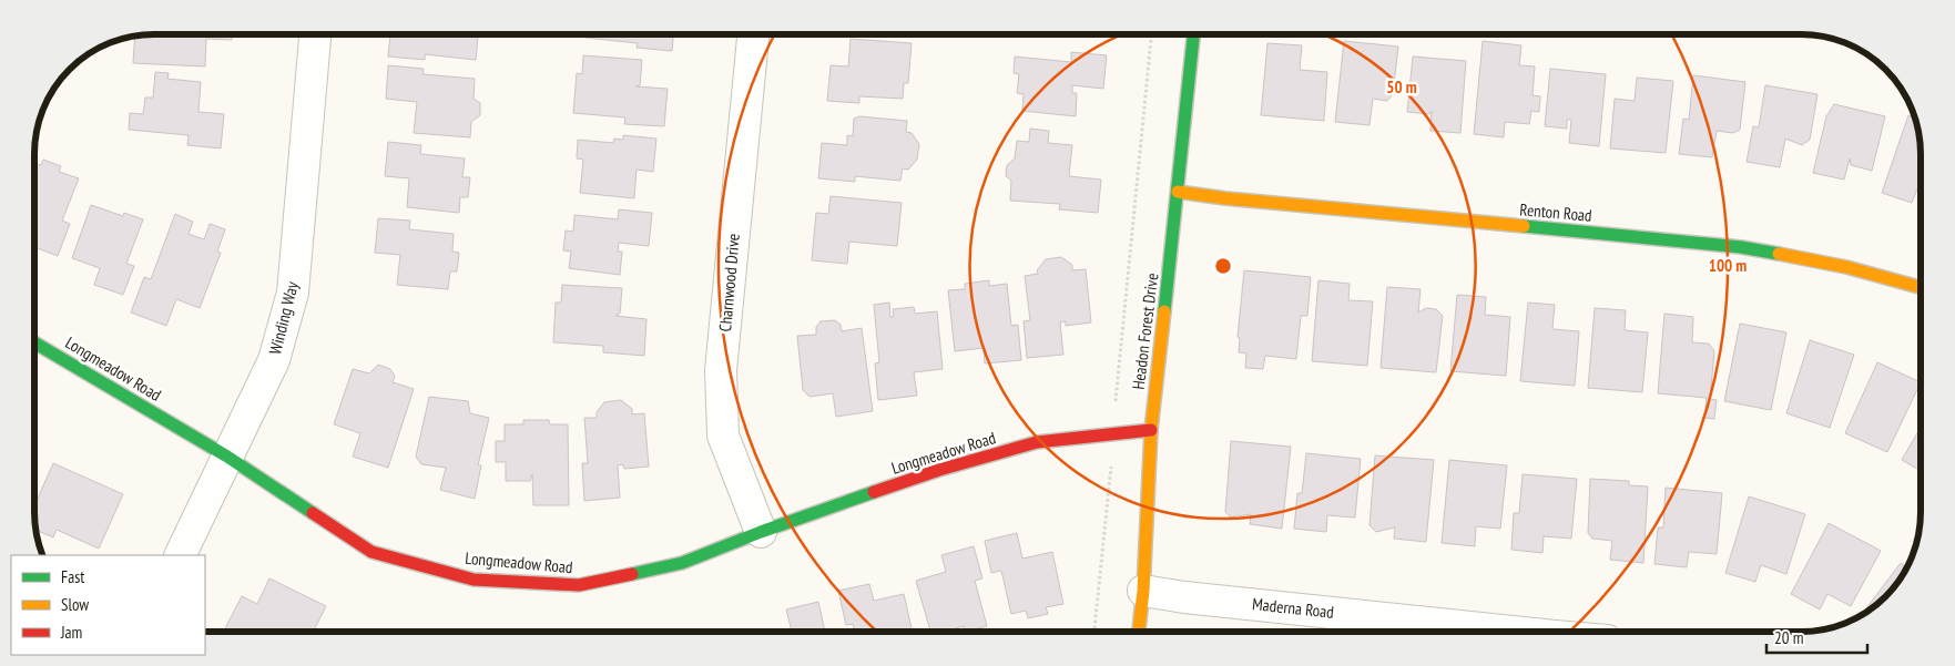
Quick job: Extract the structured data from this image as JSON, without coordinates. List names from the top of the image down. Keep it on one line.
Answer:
{"streets":{"street":["Renton Road","Charnwood Drive","Winding Way","Headon Forest Drive","Longmeadow Road","Maderna Road"]},"crossings":[["Renton Road","Headon Forest Drive"],["Charnwood Drive","Longmeadow Road"],["Winding Way","Longmeadow Road"],["Headon Forest Drive","Longmeadow Road"],["Headon Forest Drive","Maderna Road"]],"legend":["Fast","Slow","Jam"],"scale_bar":"20 m","rings":["50 m","100 m"]}
